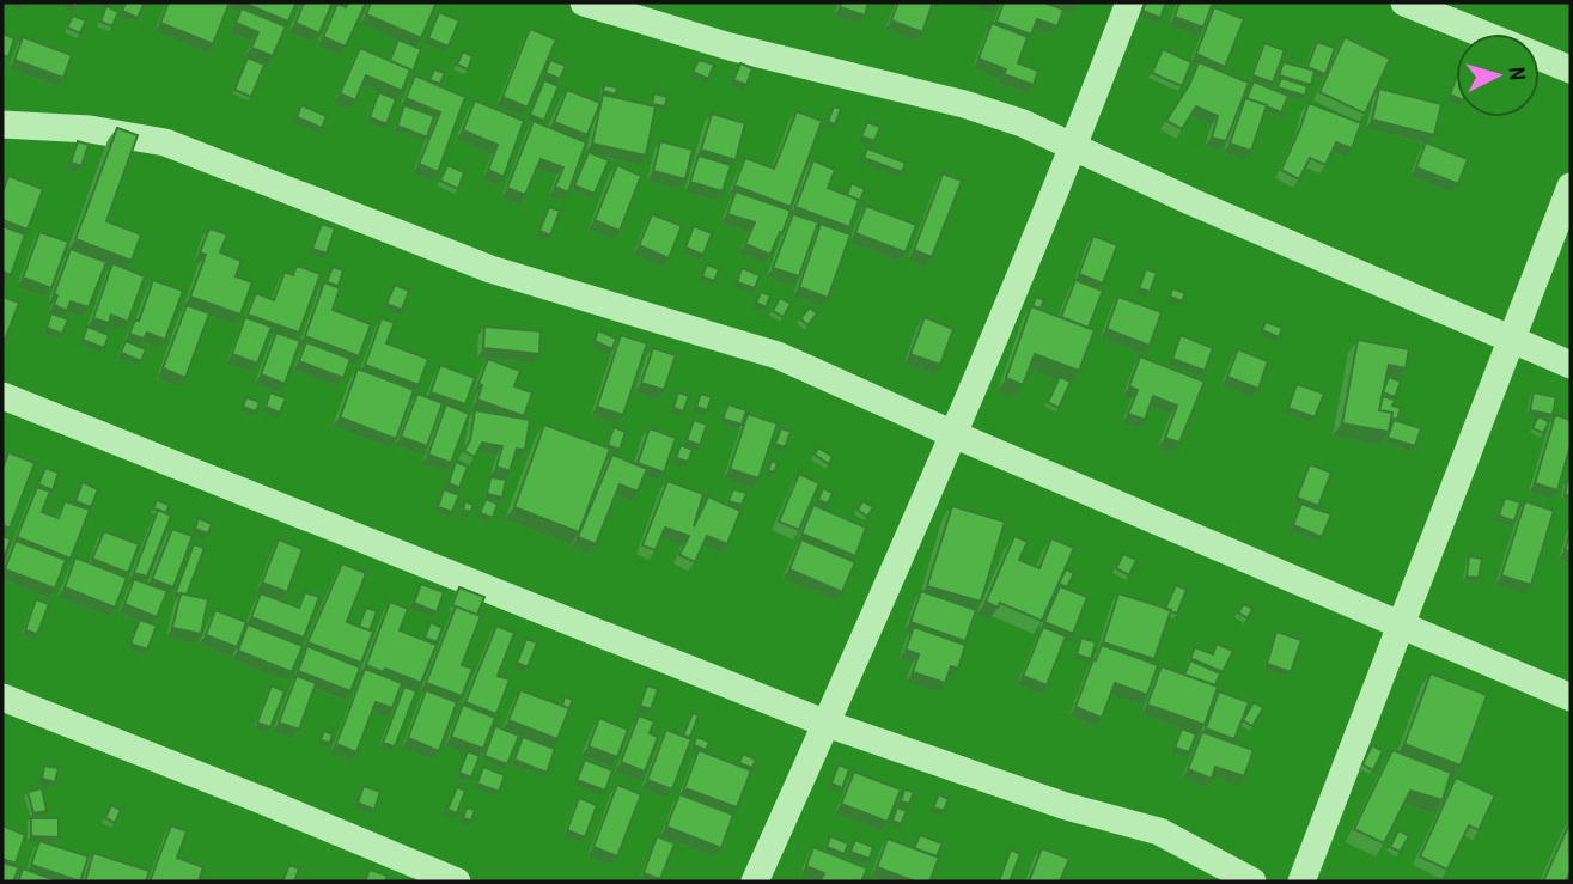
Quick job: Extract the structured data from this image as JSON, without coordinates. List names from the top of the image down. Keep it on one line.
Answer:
{"north":"right"}
